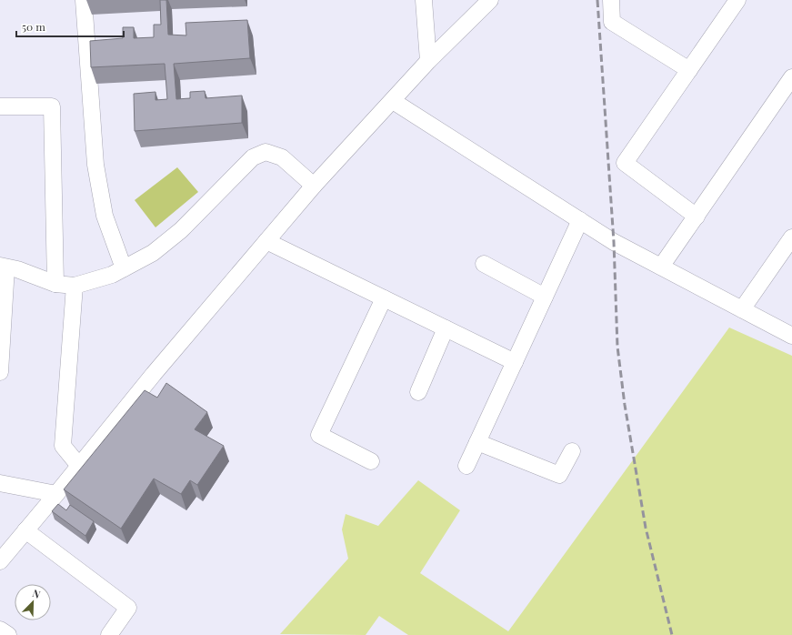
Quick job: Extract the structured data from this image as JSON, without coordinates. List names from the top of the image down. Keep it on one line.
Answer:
{"scale_bar":"50 m","north":"top right"}
